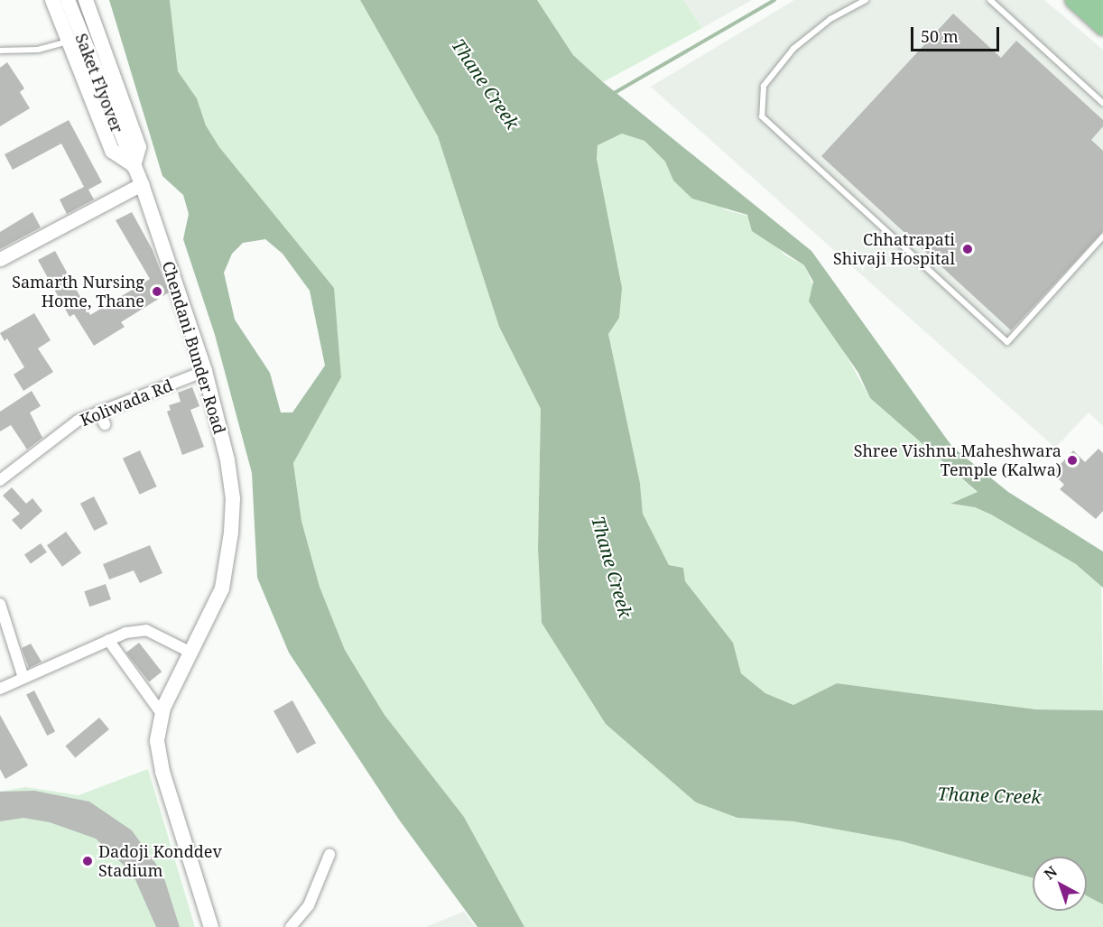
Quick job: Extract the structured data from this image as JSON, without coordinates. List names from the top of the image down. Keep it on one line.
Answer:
{"streets":{"main road":["Saket Flyover","Chendani Bunder Road"],"street":["Koliwada Rd"]},"crossings":[["Saket Flyover","Chendani Bunder Road"],["Chendani Bunder Road","Koliwada Rd"]],"water":["Thane Creek"],"places":["Chhatrapati Shivaji Hospital","Samarth Nursing Home, Thane","Shree Vishnu Maheshwara Temple (Kalwa)","Dadoji Konddev Stadium"],"scale_bar":"50 m","north":"top left"}
